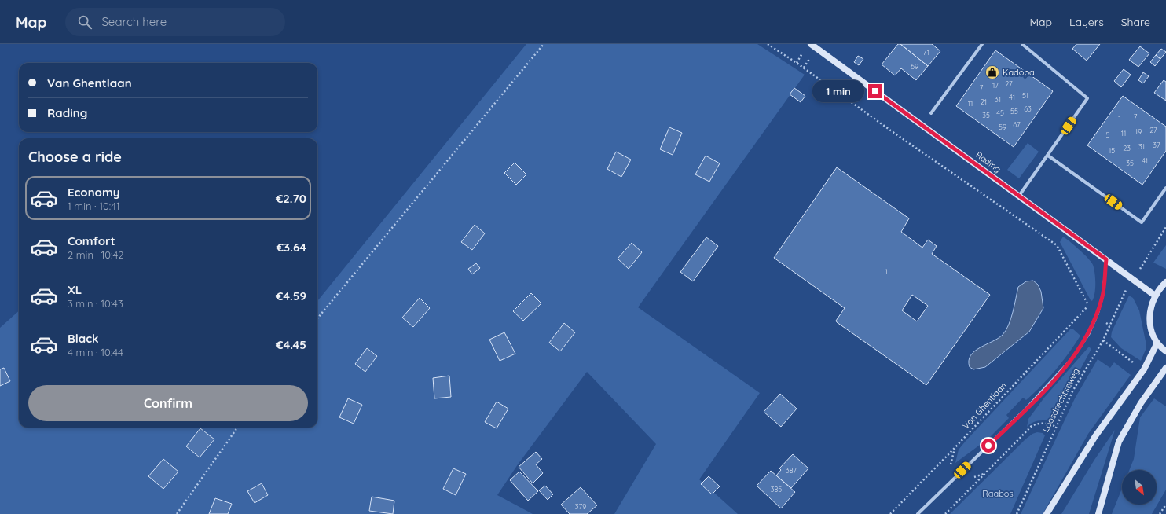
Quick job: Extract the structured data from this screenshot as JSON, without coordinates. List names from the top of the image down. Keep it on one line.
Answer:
{"streets":{"main road":["Rading"],"path":["Loosdrechtseweg","Van Ghentlaan"]},"crossings":[["Rading","Loosdrechtseweg"]],"parks":["Raabos"],"places":{"shop":["Kadopa"]},"house_numbers":["71","69","27","17","7","51","41","31","21","11","63","55","45","35","7","1","67","59","27","19","11","5","37","31","23","15","41","35","1","387","385","379"],"north":"bottom right","page":{"header":"Map","search":"Search here","nav":["Map","Layers","Share"],"banner":["Van Ghentlaan","Rading"],"bubble":"1 min","heading":"Choose a ride","list":[{"name":"Economy","note":"1 min · 10:41","value":"€2.70"},{"name":"Comfort","note":"2 min · 10:42","value":"€3.64"},{"name":"XL","note":"3 min · 10:43","value":"€4.59"},{"name":"Black","note":"4 min · 10:44","value":"€4.45"}],"buttons":"Confirm"}}
